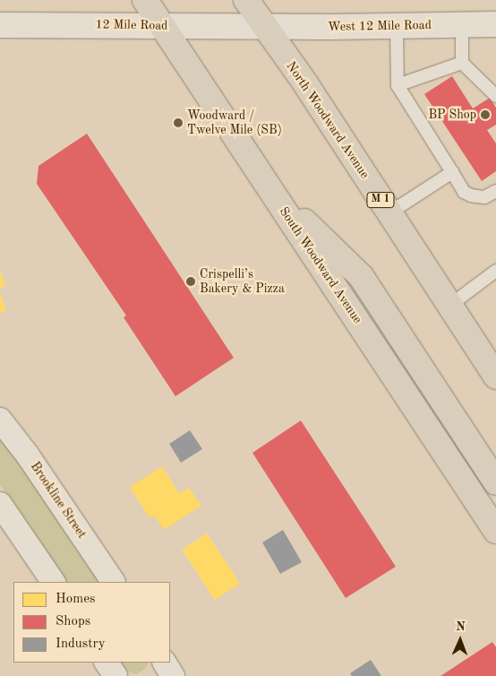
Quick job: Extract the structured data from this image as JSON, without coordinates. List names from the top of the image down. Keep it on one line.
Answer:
{"streets":{"main road":["12 Mile Road","West 12 Mile Road","North Woodward Avenue","M 1","South Woodward Avenue"],"street":["Brookline Street"]},"crossings":[["12 Mile Road","West 12 Mile Road"],["12 Mile Road","North Woodward Avenue"],["12 Mile Road","South Woodward Avenue"],["West 12 Mile Road","North Woodward Avenue"]],"places":["BP Shop","Woodward / Twelve Mile (SB)","Crispelli’s Bakery & Pizza"],"legend":["Homes","Shops","Industry"],"north":"top"}
